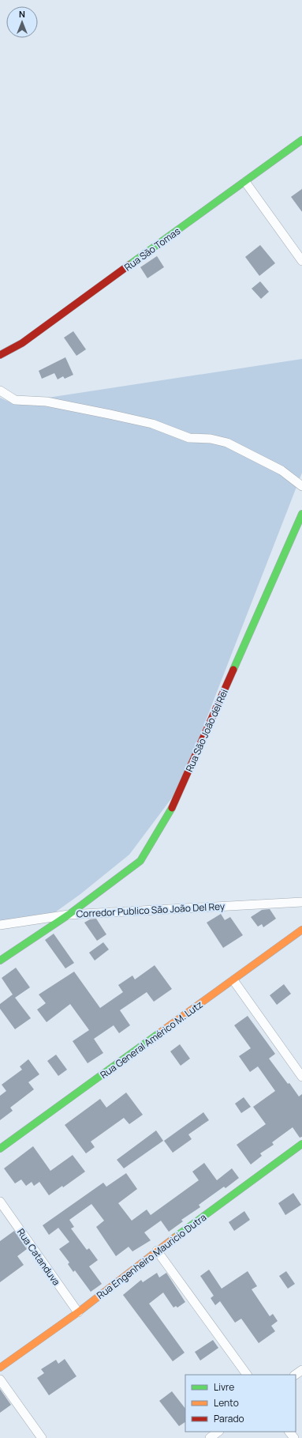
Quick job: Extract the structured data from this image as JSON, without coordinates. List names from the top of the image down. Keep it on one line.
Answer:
{"streets":{"street":["Rua São Tomas","Rua São João del Rei","Corredor Publico São João Del Rey","Rua General Américo M. Lutz","Rua Engenheiro Mauricio Dutra","Rua Catanduva"]},"crossings":[["Rua São João del Rei","Corredor Publico São João Del Rey"],["Rua Engenheiro Mauricio Dutra","Rua Catanduva"]],"legend":["Livre","Lento","Parado"],"north":"top"}
